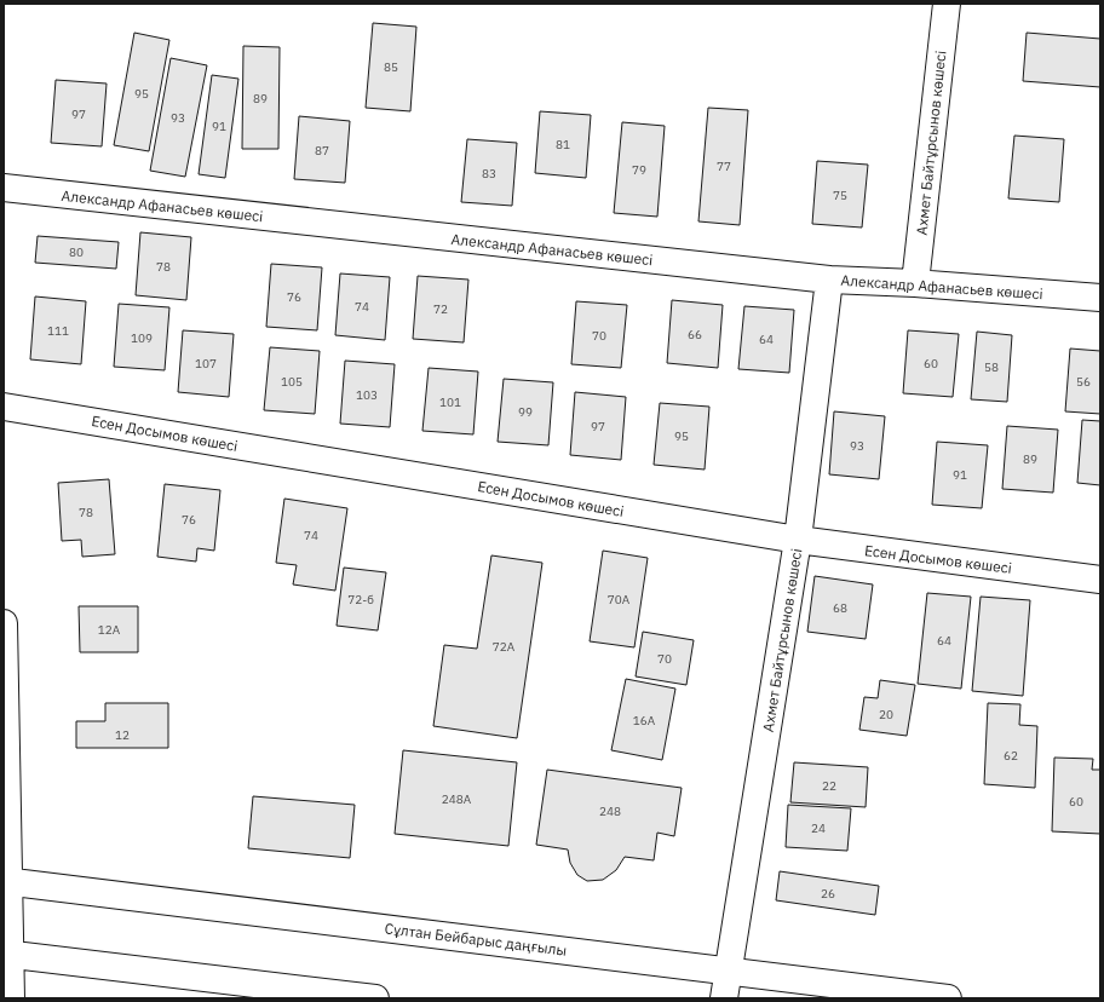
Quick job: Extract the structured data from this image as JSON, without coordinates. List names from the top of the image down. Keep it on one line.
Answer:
{"streets":{"street":["Ахмет Байтұрсынов көшесі","Александр Афанасьев көшесі","Есен Досымов көшесі","Сұлтан Бейбарыс даңғылы"]},"crossings":[["Ахмет Байтұрсынов көшесі","Александр Афанасьев көшесі"],["Ахмет Байтұрсынов көшесі","Есен Досымов көшесі"],["Ахмет Байтұрсынов көшесі","Сұлтан Бейбарыс даңғылы"]],"house_numbers":["85","95","89","97","93","91","81","87","77","79","83","75","80","78","76","74","72","111","66","70","109","64","107","60","58","105","56","103","101","99","97","95","93","89","91","78","76","74","72-б","70А","68","12А","64","72А","70","20","16А","12","62","22","248А","60","248","24","26"]}
